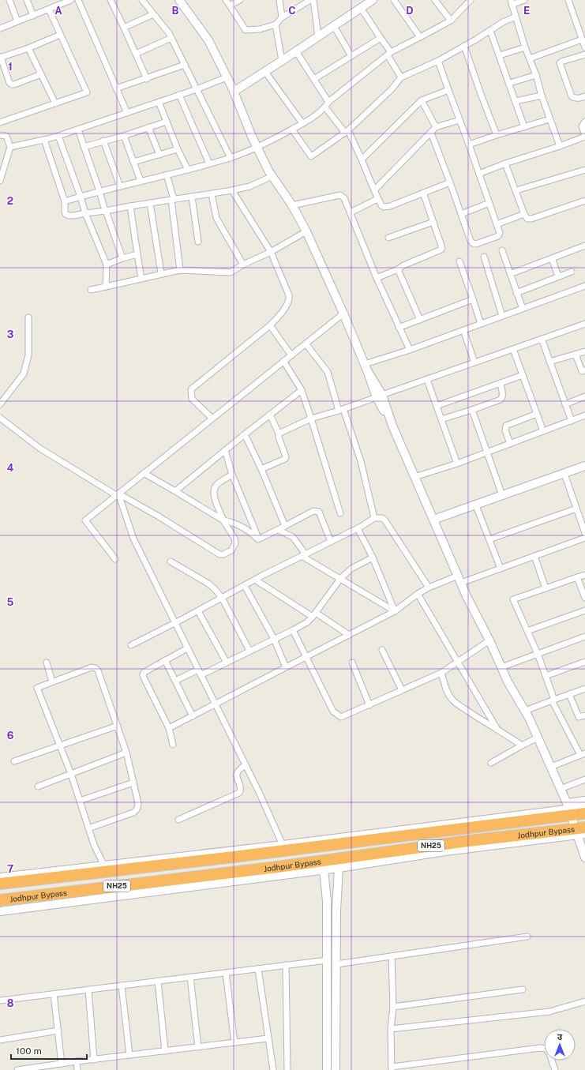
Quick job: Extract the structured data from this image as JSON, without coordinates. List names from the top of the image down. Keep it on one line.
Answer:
{"streets":{"highway":["Jodhpur Bypass","NH25"]},"scale_bar":"100 m","north":"top","grid":{"columns":["A","B","C","D","E"],"rows":["1","2","3","4","5","6","7","8"]}}
